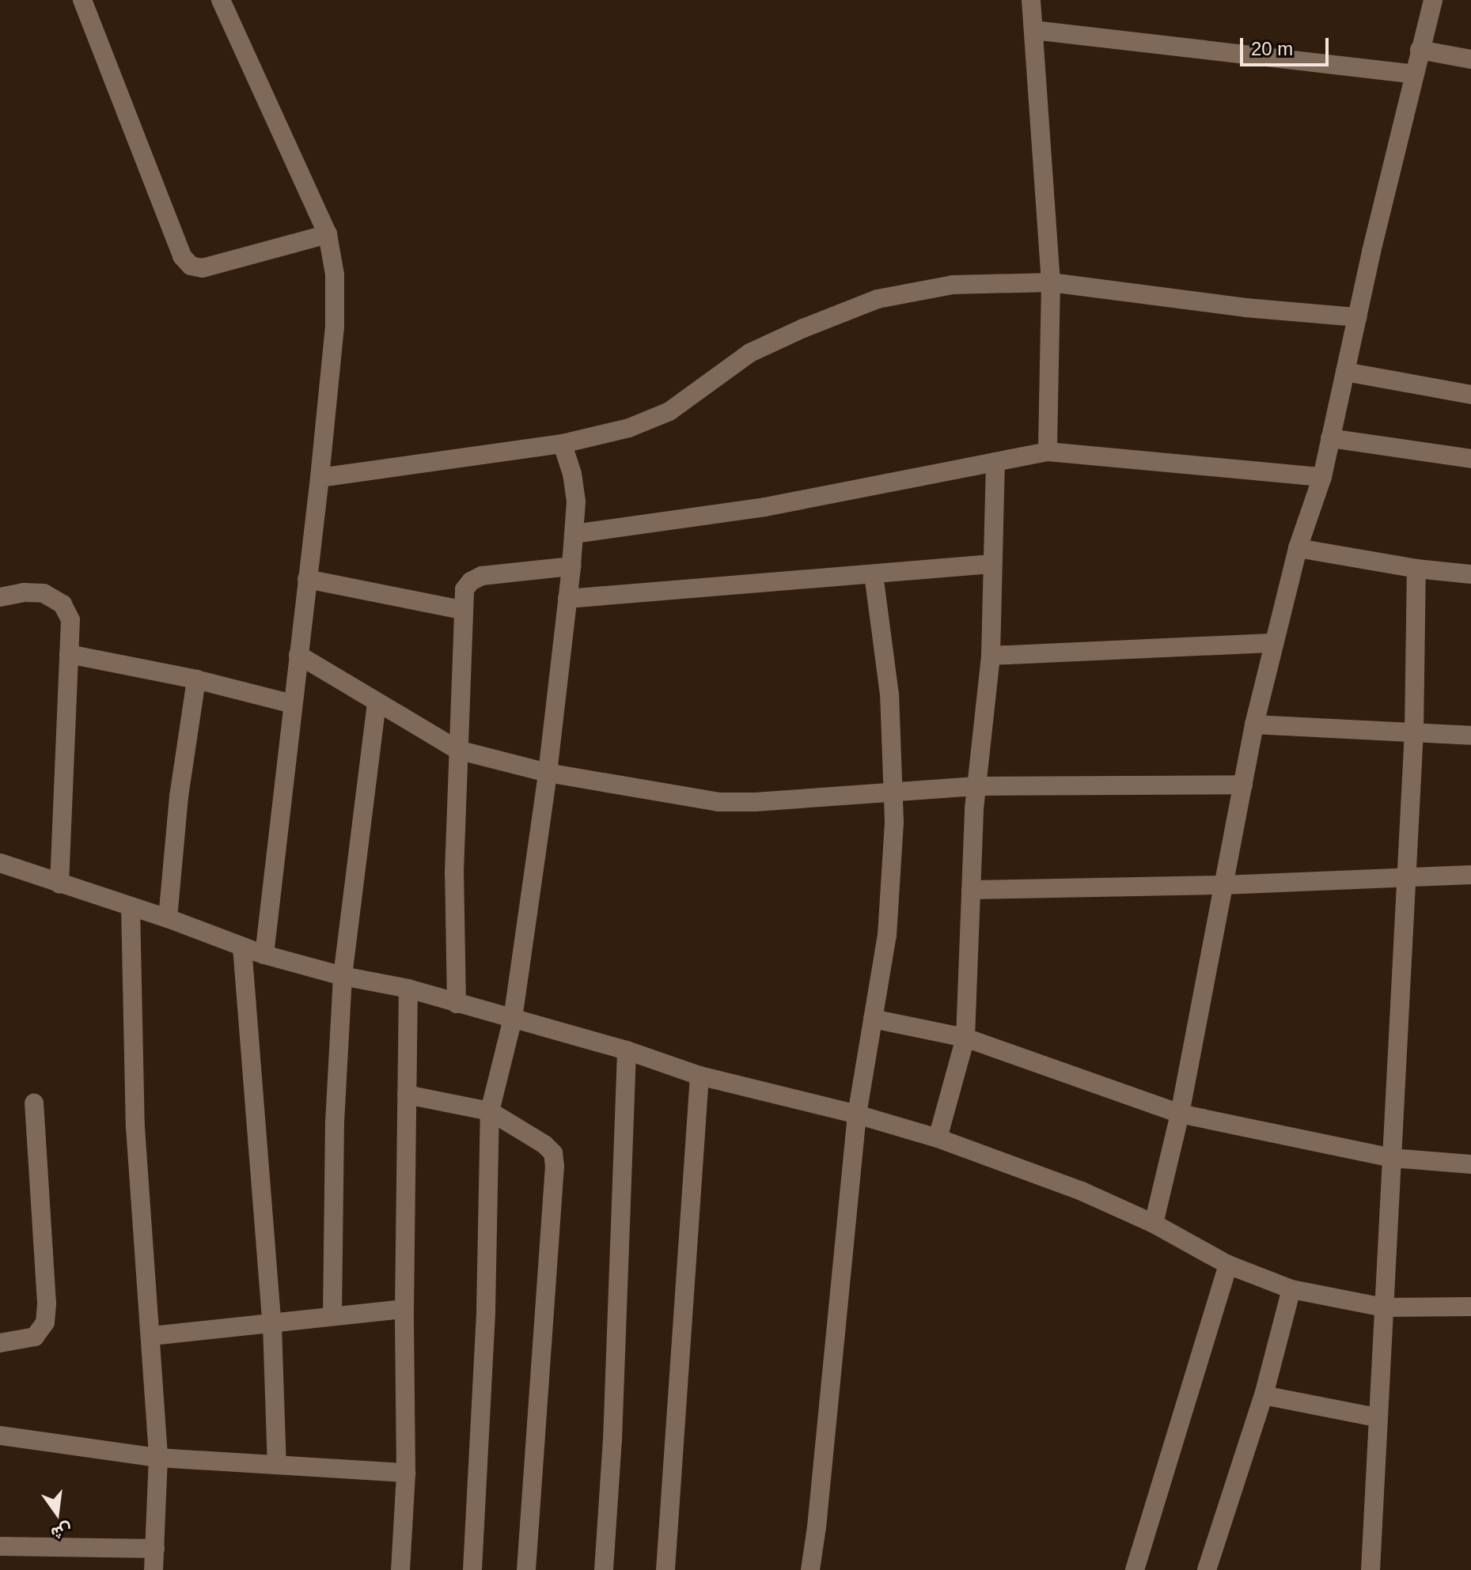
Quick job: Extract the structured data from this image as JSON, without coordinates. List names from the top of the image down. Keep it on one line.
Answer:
{"scale_bar":"20 m","north":"bottom"}
